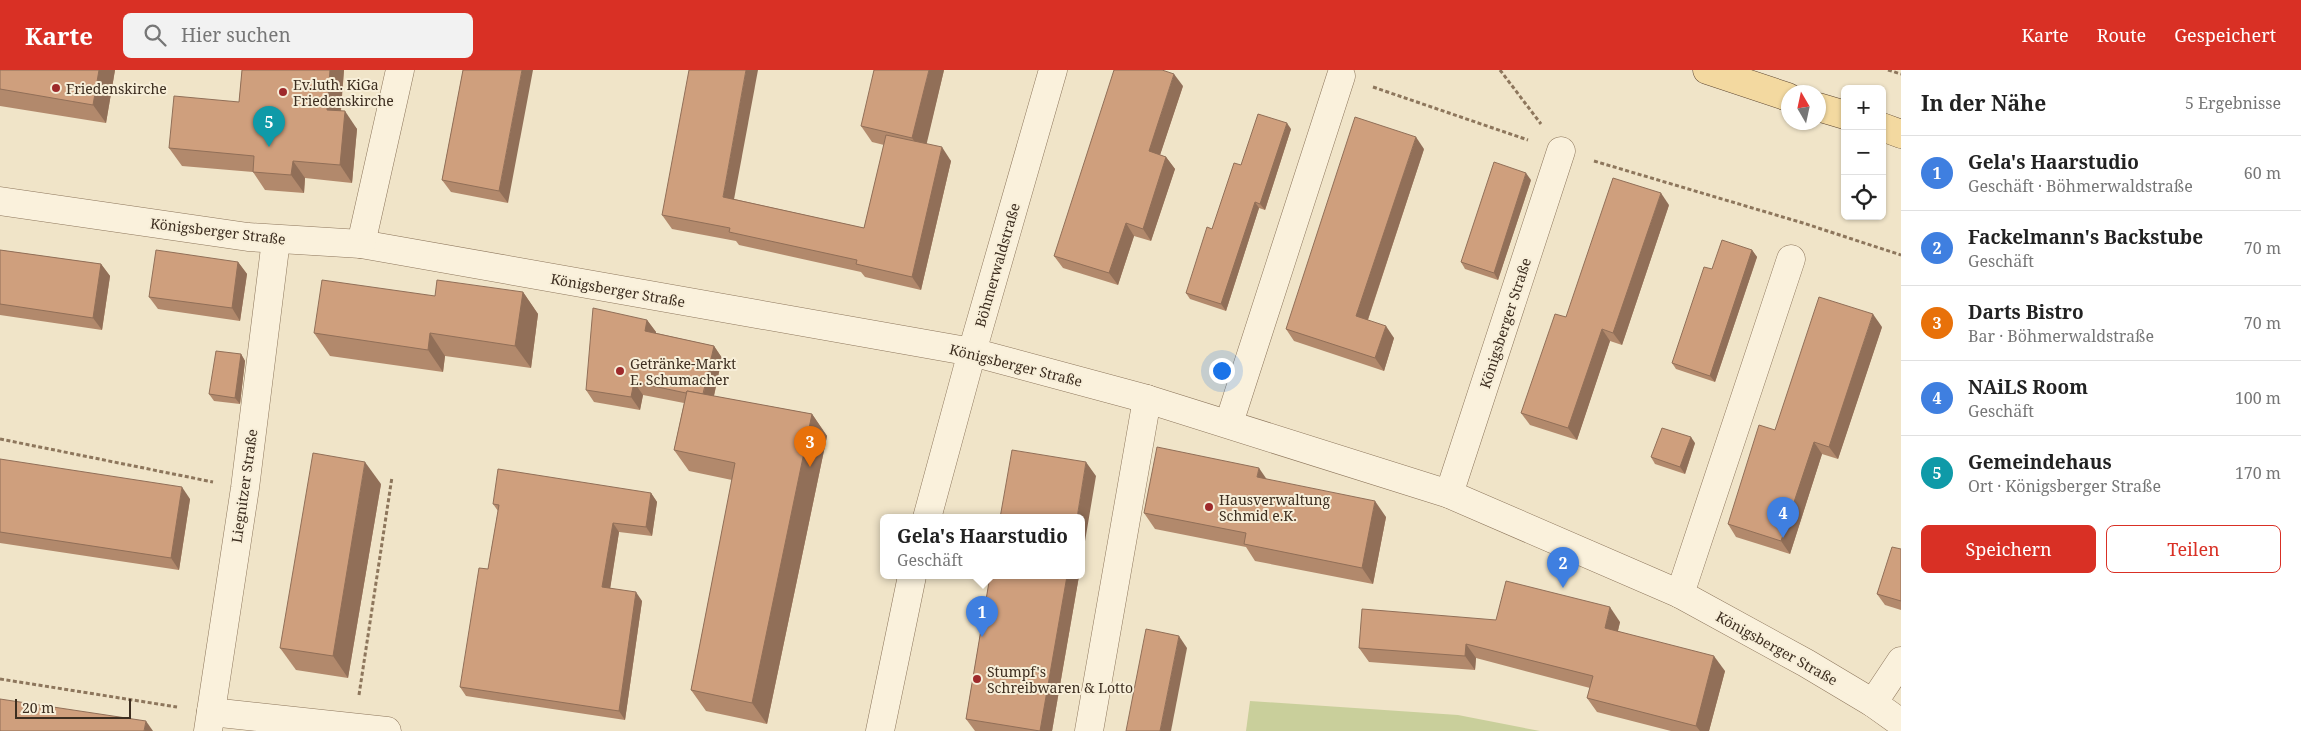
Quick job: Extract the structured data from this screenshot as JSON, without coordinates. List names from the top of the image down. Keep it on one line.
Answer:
{"streets":{"street":["Königsberger Straße","Böhmerwaldstraße","Liegnitzer Straße"]},"crossings":[["Königsberger Straße","Böhmerwaldstraße"],["Königsberger Straße","Liegnitzer Straße"]],"places":["Friedenskirche","Ev.luth. KiGa Friedenskirche","Getränke-Markt E. Schumacher","Hausverwaltung Schmid e.K.","Stumpf's Schreibwaren & Lotto"],"scale_bar":"20 m","north":"top","page":{"header":"Karte","search":"Hier suchen","nav":["Karte","Route","Gespeichert"],"heading":["In der Nähe","5 Ergebnisse"],"map_buttons":["+","−"],"pins":["5","3","4","2","1"],"list":[{"mark":"1","name":"Gela's Haarstudio","note":"Geschäft · Böhmerwaldstraße","value":"60 m"},{"mark":"2","name":"Fackelmann's Backstube","note":"Geschäft","value":"70 m"},{"mark":"3","name":"Darts Bistro","note":"Bar · Böhmerwaldstraße","value":"70 m"},{"mark":"4","name":"NAiLS Room","note":"Geschäft","value":"100 m"},{"mark":"5","name":"Gemeindehaus","note":"Ort · Königsberger Straße","value":"170 m"}],"buttons":["Speichern","Teilen"],"popup":["Gela's Haarstudio","Geschäft"],"scale":"20 m"}}
